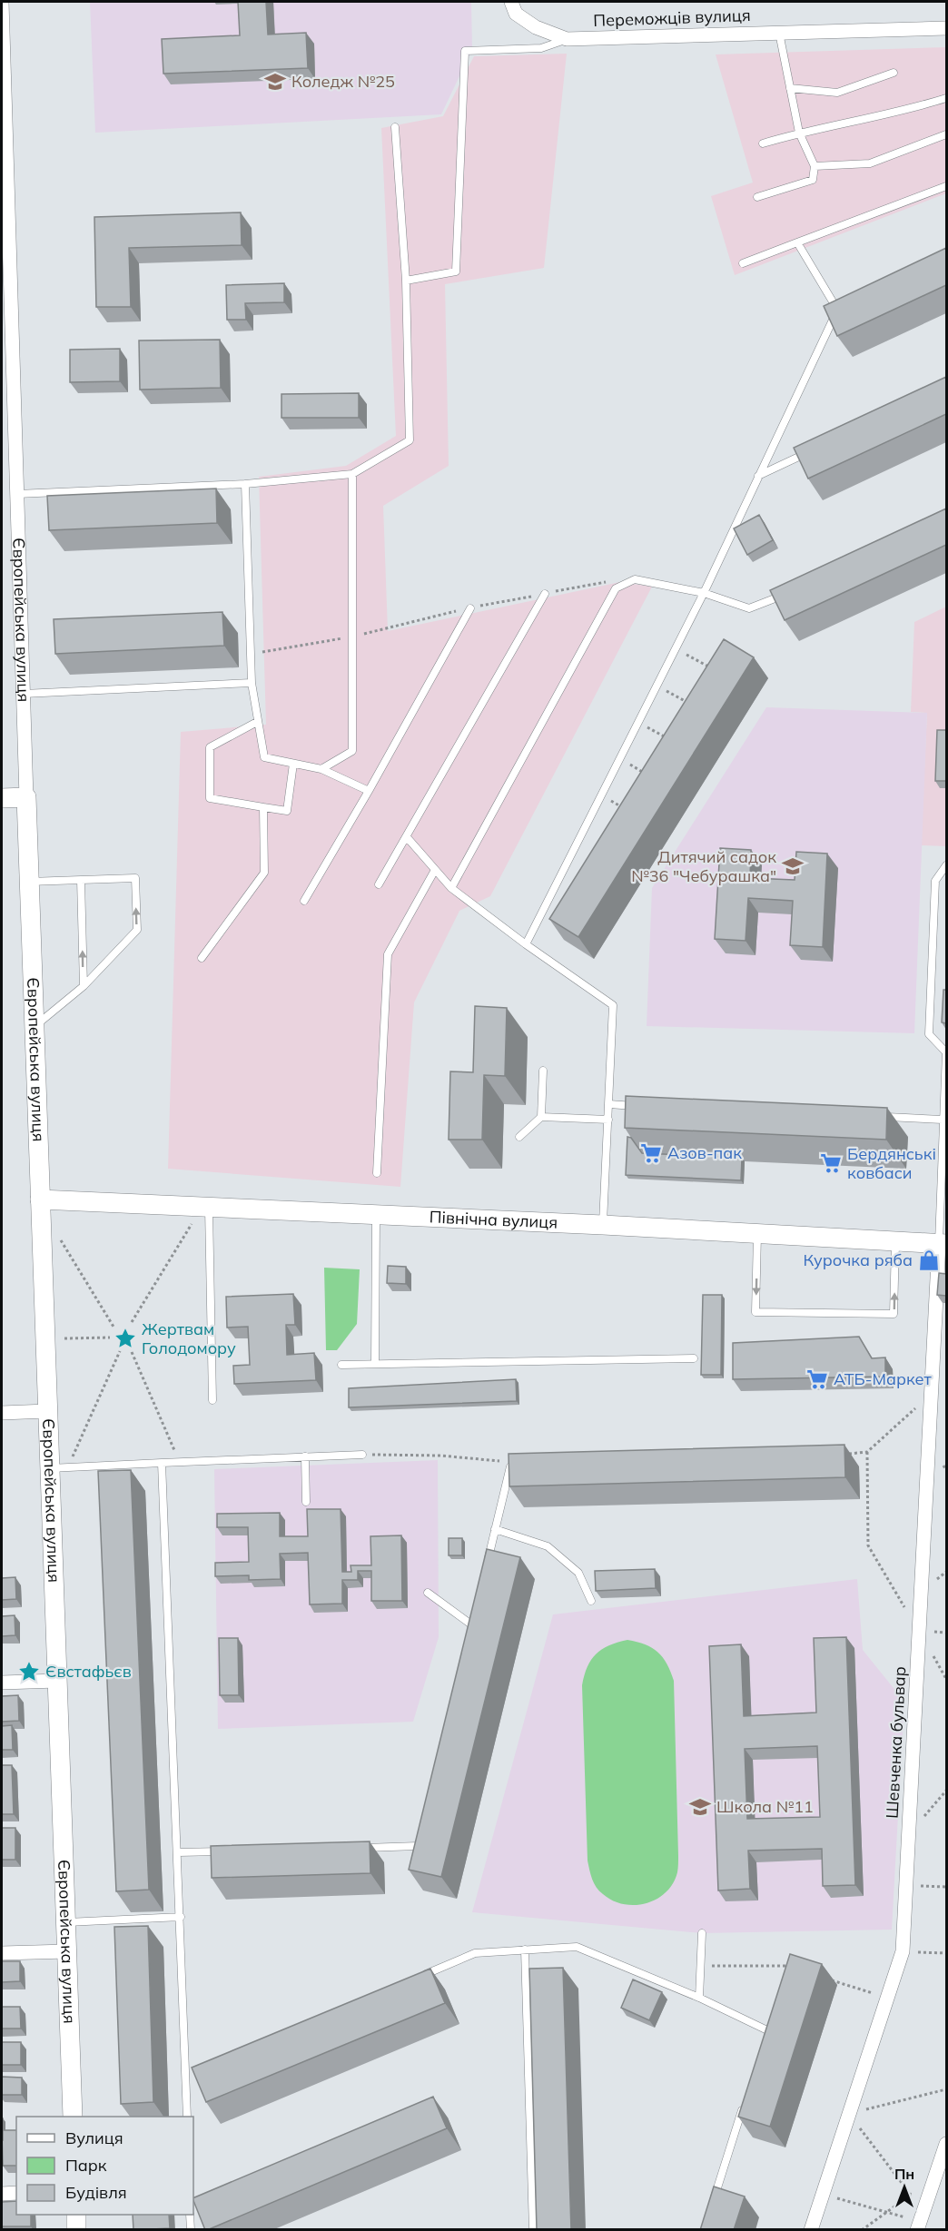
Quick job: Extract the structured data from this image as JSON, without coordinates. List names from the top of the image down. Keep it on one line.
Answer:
{"streets":{"street":["Переможців вулиця","Європейська вулиця","Північна вулиця","Шевченка бульвар"]},"crossings":[["Європейська вулиця","Північна вулиця"],["Північна вулиця","Шевченка бульвар"]],"places":{"school or university":["Коледж №25","Дитячий садок №36 \"Чебурашка\"","Школа №11"],"supermarket":["Азов-пак","Бердянські ковбаси","АТБ-Маркет"],"shop":["Курочка ряба"],"place":["Жертвам Голодомору","Євстафьєв"]},"legend":["Вулиця","Парк","Будівля"],"north":"top"}
